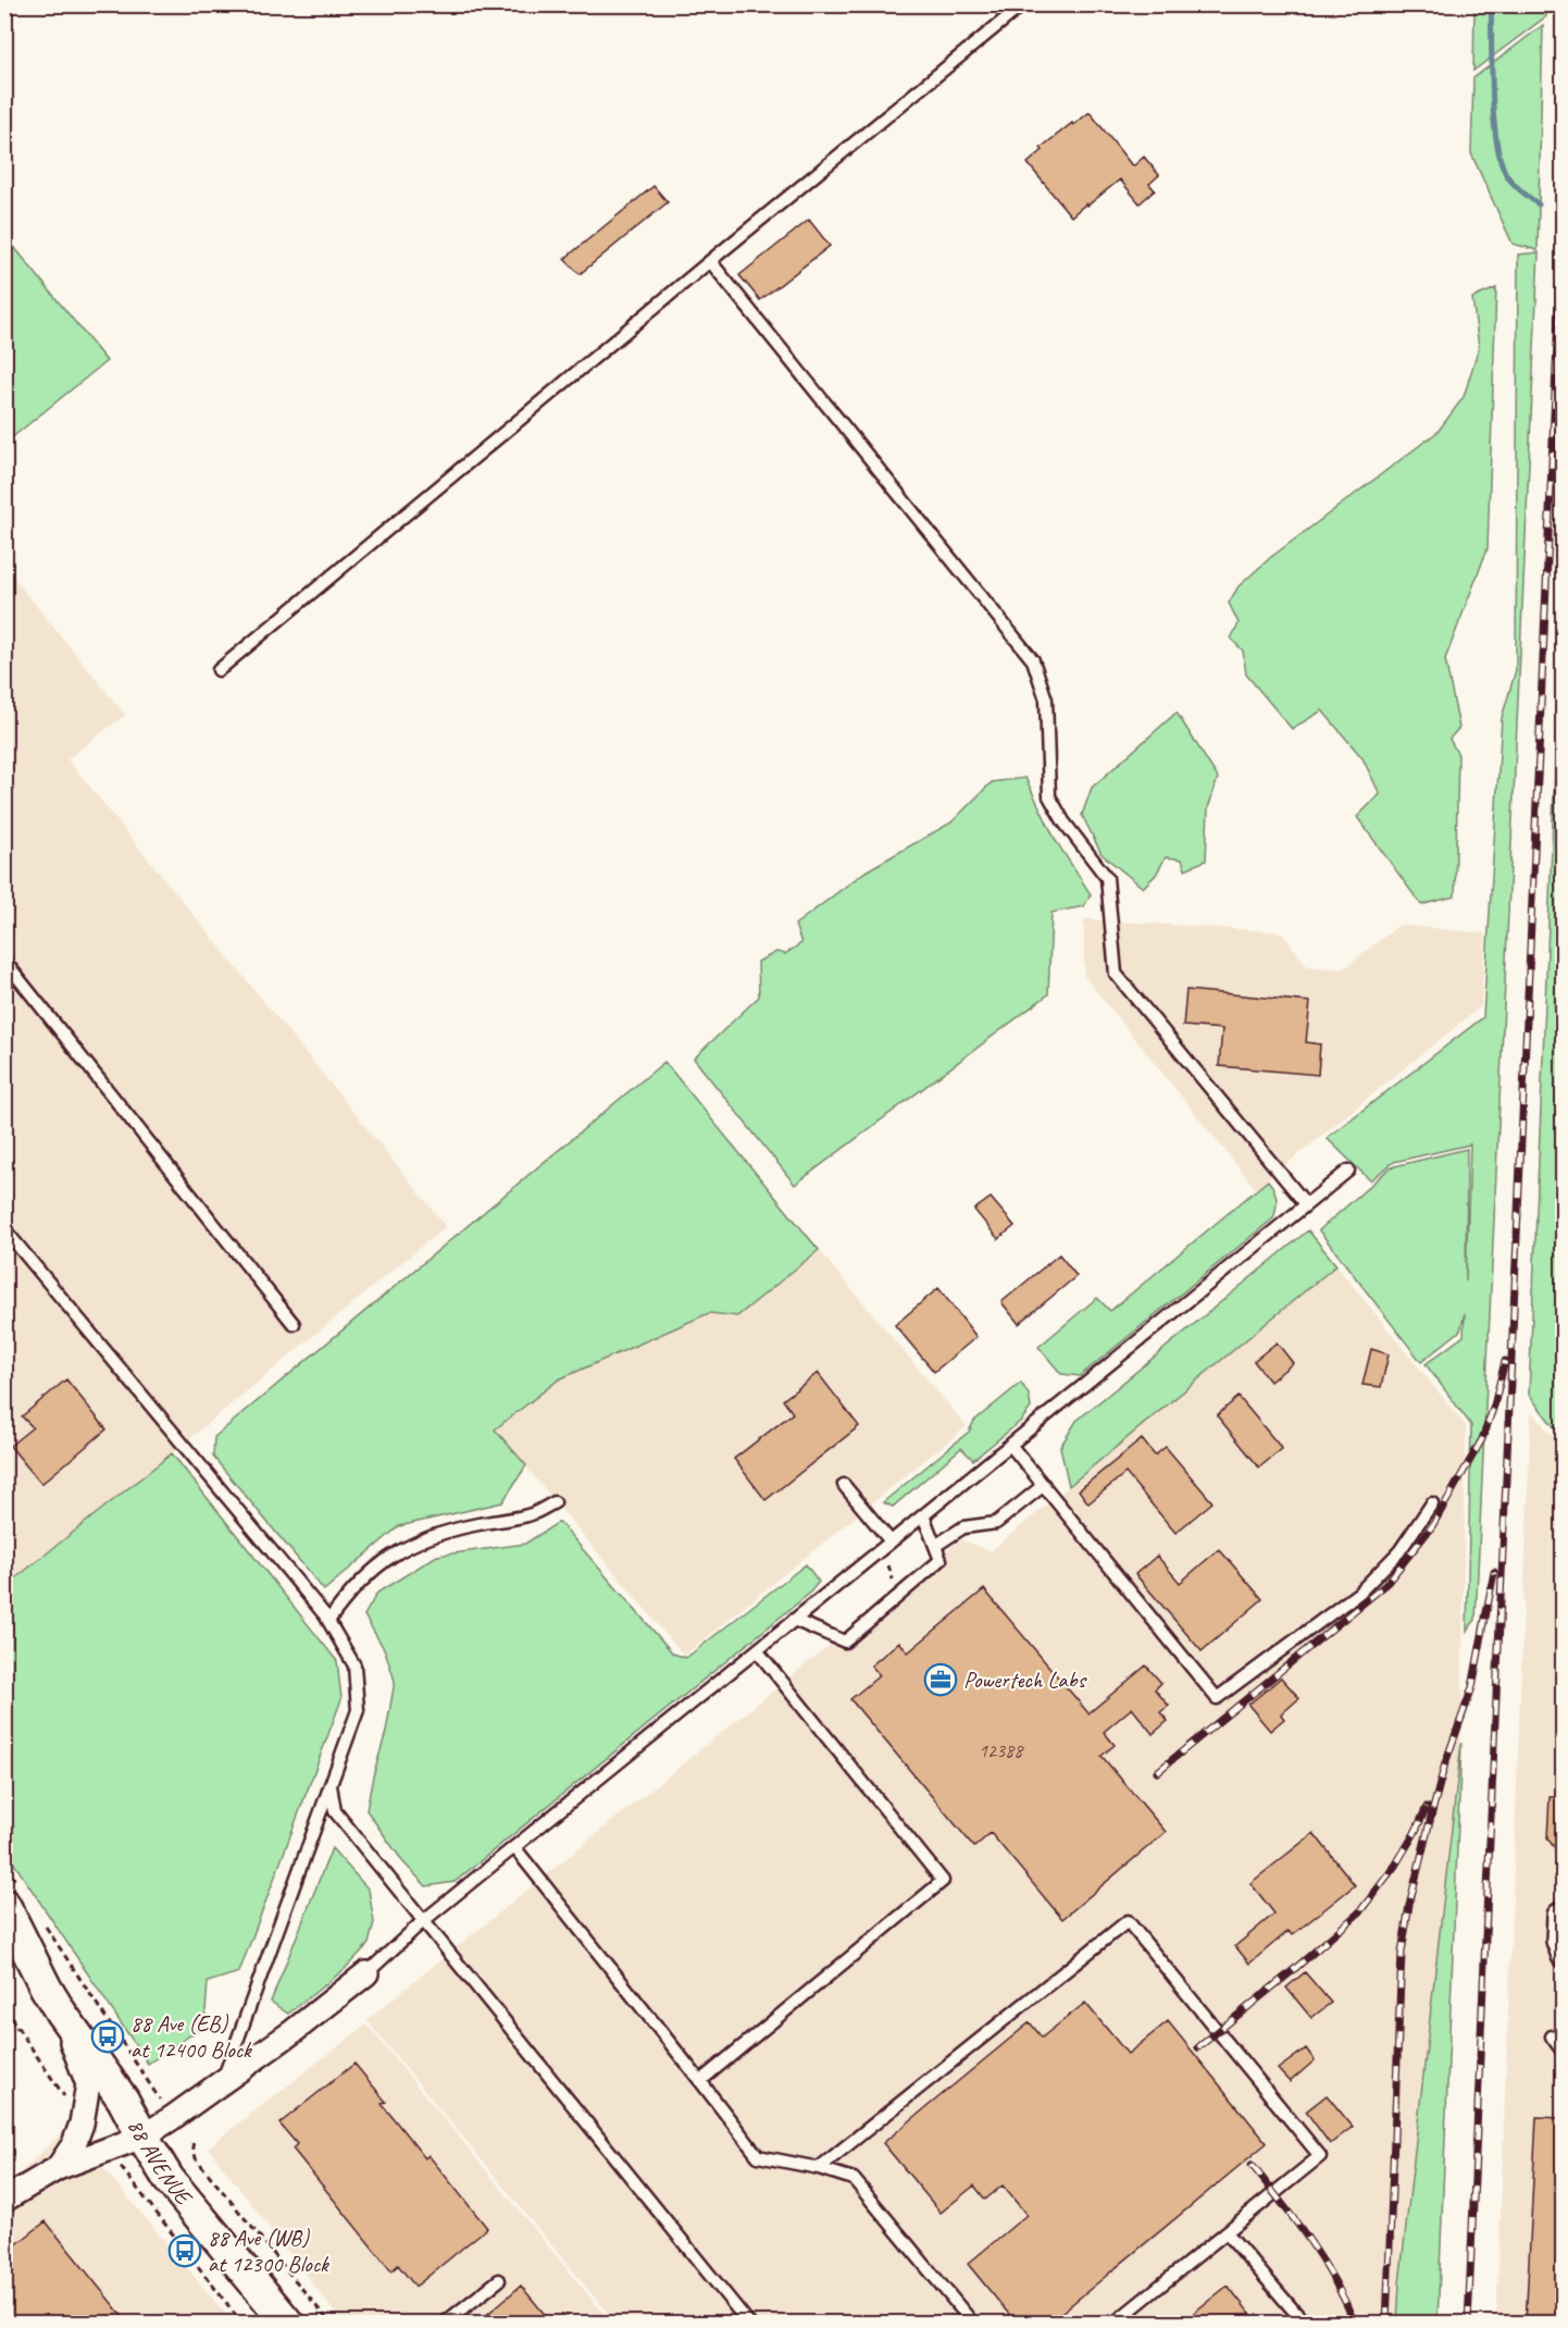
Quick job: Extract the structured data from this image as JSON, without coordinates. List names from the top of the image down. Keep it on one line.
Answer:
{"streets":{"main road":["88 AVENUE"]},"places":{"office":["Powertech Labs"],"bus stop":["88 Ave (EB) at 12400 Block","88 Ave (WB) at 12300 Block"]},"house_numbers":["12388"]}
